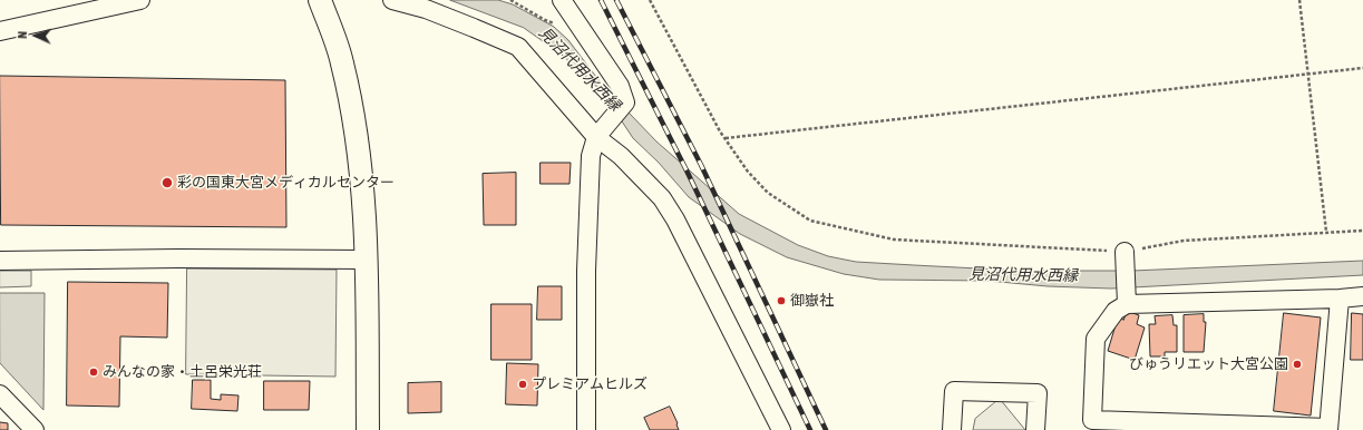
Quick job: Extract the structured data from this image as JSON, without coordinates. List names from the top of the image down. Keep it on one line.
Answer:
{"water":["見沼代用水西縁"],"places":["彩の国東大宮メディカルセンター","御嶽社","びゅうリエット大宮公園","みんなの家・土呂栄光荘","プレミアムヒルズ"],"north":"left"}
